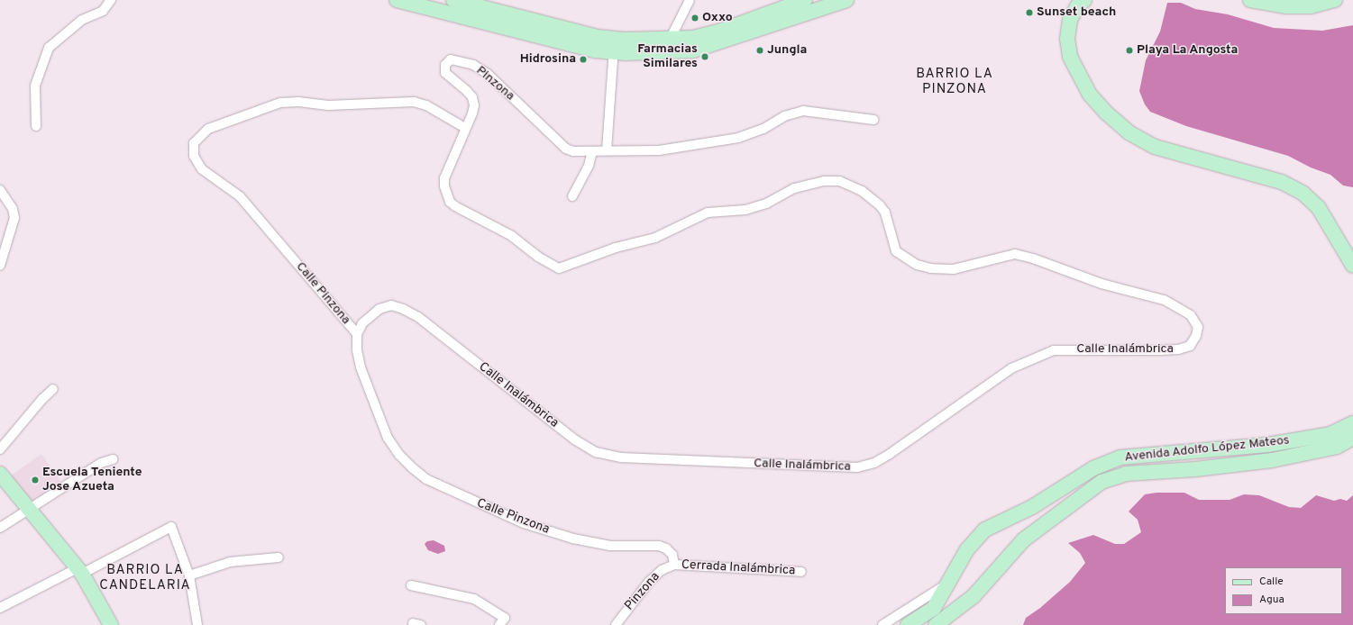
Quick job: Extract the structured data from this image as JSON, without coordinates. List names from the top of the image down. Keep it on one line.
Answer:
{"streets":{"main road":["Avenida Adolfo López Mateos"],"street":["Pinzona","Calle Pinzona","Calle Inalámbrica","Cerrada Inalámbrica"]},"crossings":[["Pinzona","Calle Pinzona"],["Pinzona","Calle Inalámbrica"],["Pinzona","Cerrada Inalámbrica"],["Calle Pinzona","Calle Inalámbrica"],["Calle Pinzona","Cerrada Inalámbrica"]],"districts":["BARRIO LA PINZONA","BARRIO LA CANDELARIA"],"places":["Sunset beach","Oxxo","Jungla","Playa La Angosta","Farmacias Similares","Hidrosina","Escuela Teniente Jose Azueta"],"legend":["Calle","Agua"]}
